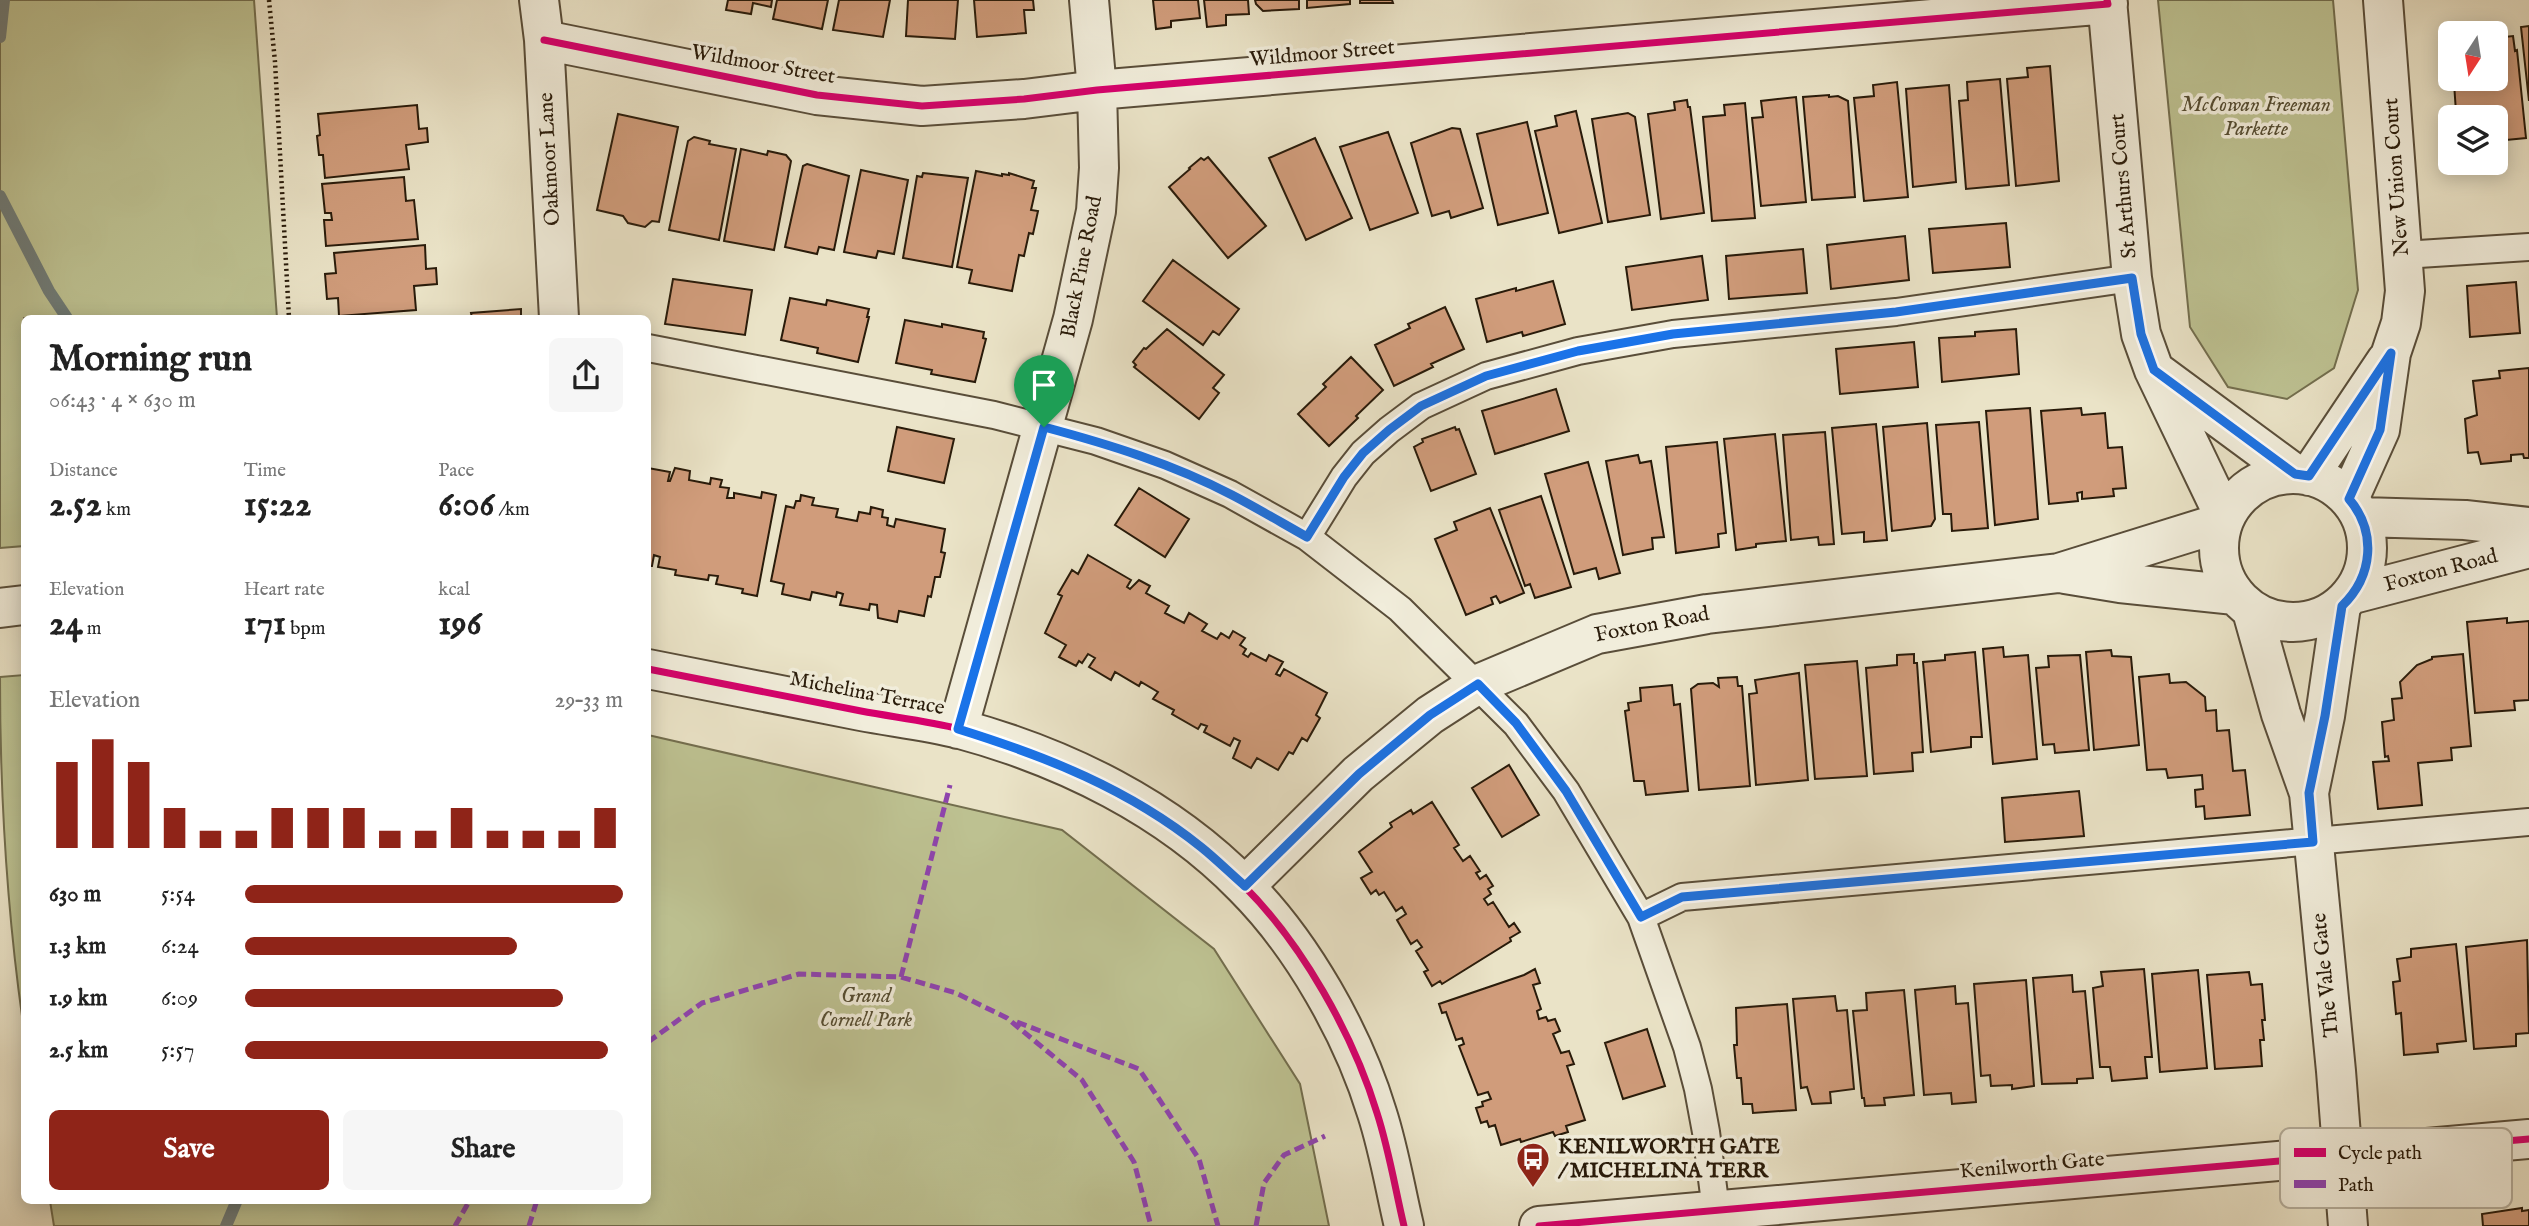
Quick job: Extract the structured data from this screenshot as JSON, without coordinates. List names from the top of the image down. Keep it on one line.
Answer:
{"streets":{"street":["Wildmoor Street","Oakmoor Lane","New Union Court","St Arthurs Court","Black Pine Road","Foxton Road","Michelina Terrace","The Vale Gate","Kenilworth Gate"]},"crossings":[["Wildmoor Street","Oakmoor Lane"],["Wildmoor Street","St Arthurs Court"],["Wildmoor Street","Black Pine Road"],["New Union Court","St Arthurs Court"],["New Union Court","Foxton Road"],["New Union Court","The Vale Gate"],["St Arthurs Court","Foxton Road"],["St Arthurs Court","The Vale Gate"],["Black Pine Road","Michelina Terrace"],["Foxton Road","Michelina Terrace"],["Foxton Road","The Vale Gate"]],"parks":["McCowan Freeman Parkette","Grand Cornell Park"],"places":{"bus stop":["KENILWORTH GATE / MICHELINA TERR"]},"legend":["Cycle path","Path"],"north":"bottom","page":{"heading":["Morning run","06:43 · 4 × 630 m"],"stats":[["Distance","2.52 km"],["Time","15:22"],["Pace","6:06 /km"],["Elevation","24 m"],["Heart rate","171 bpm"],["kcal","196"]],"chart":["Elevation","29–33 m"],"list":[{"name":"630 m","note":"5:54"},{"name":"1.3 km","note":"6:24"},{"name":"1.9 km","note":"6:09"},{"name":"2.5 km","note":"5:57"}],"buttons":["Save","Share"]}}
